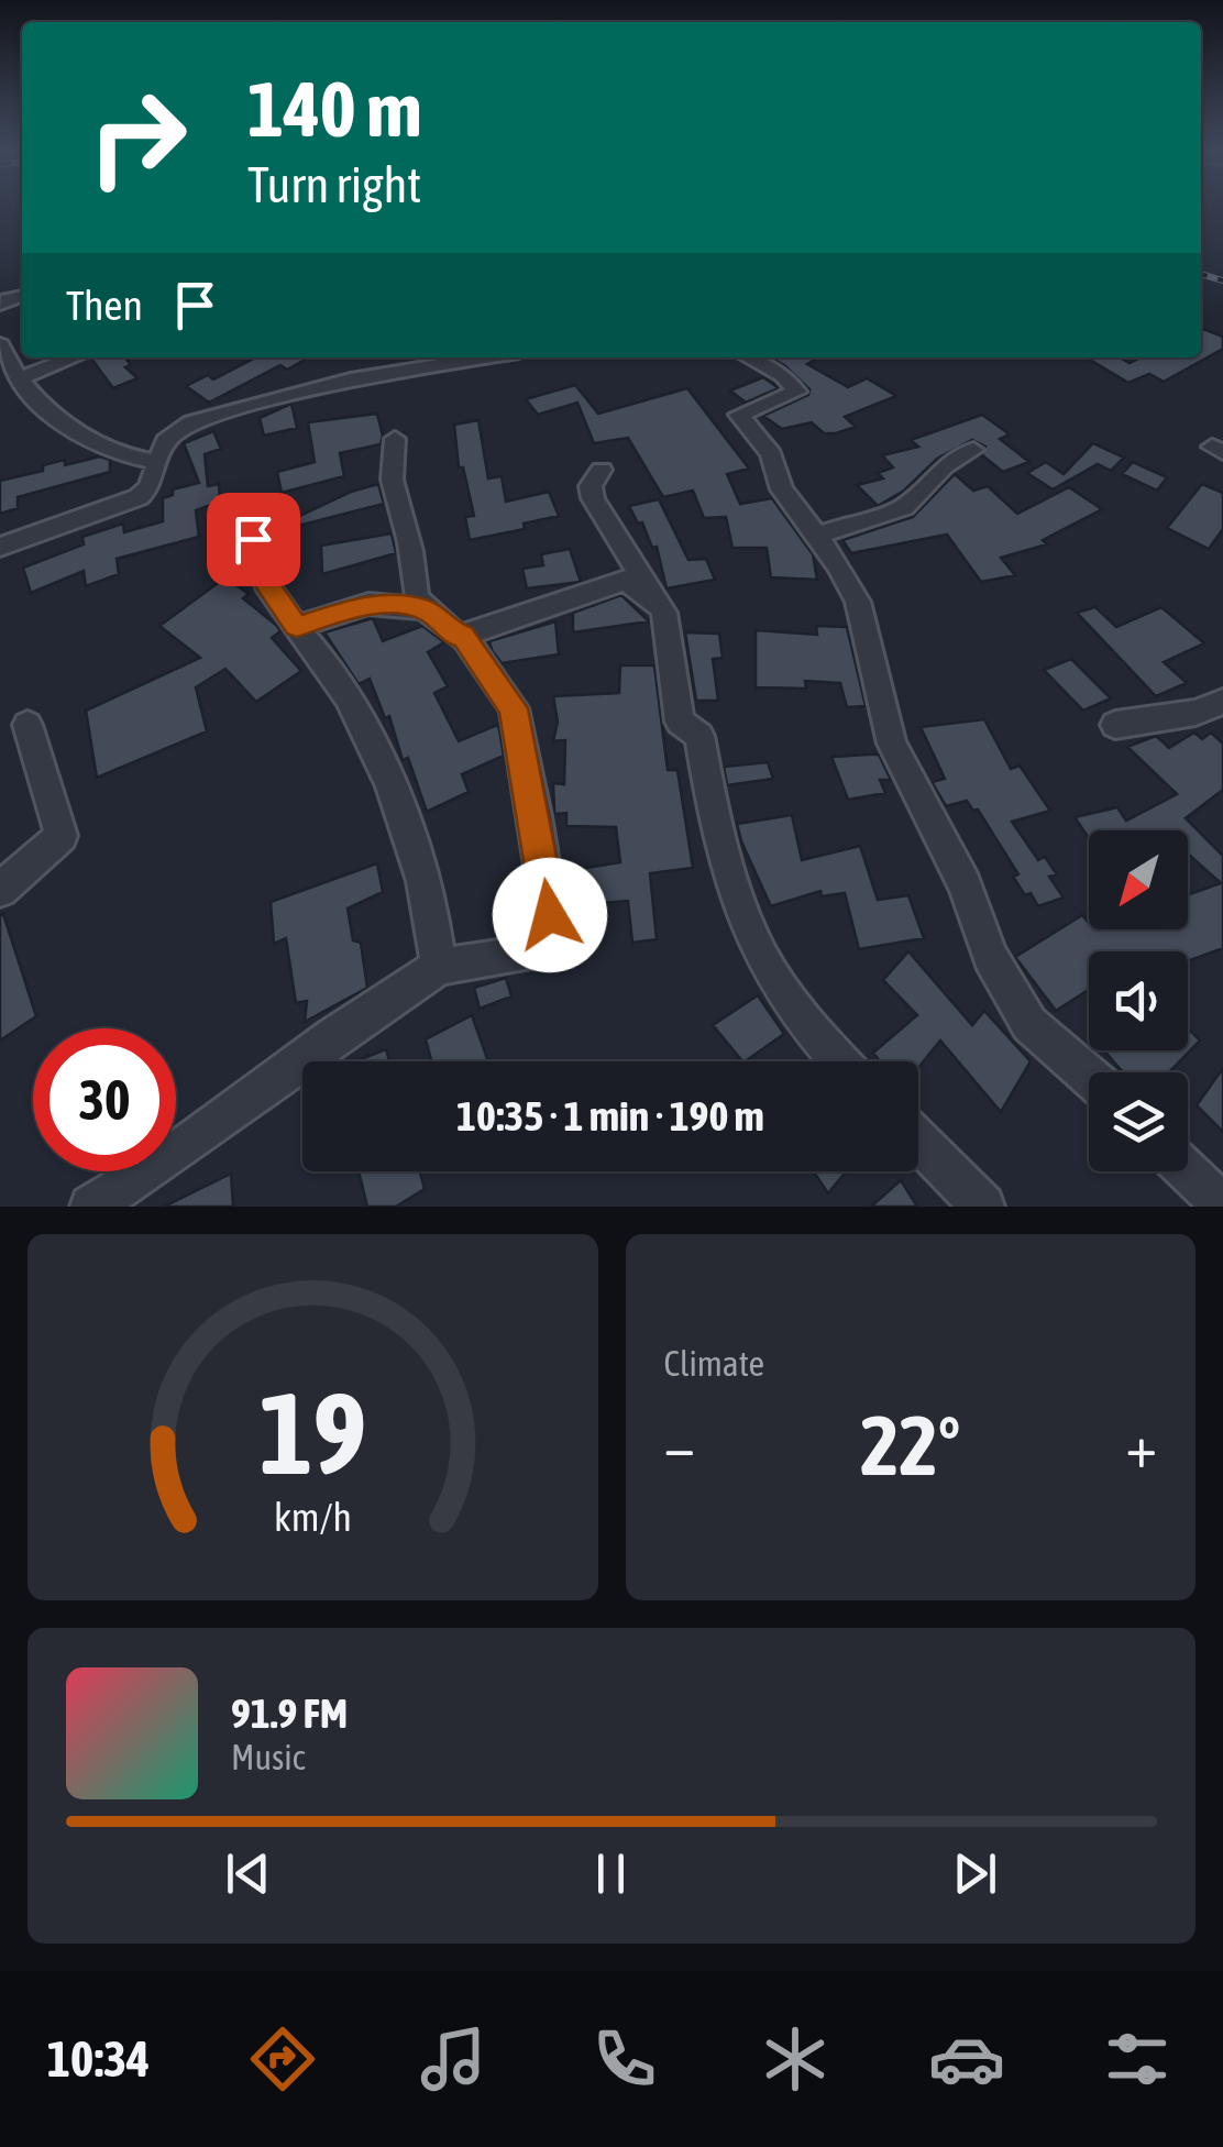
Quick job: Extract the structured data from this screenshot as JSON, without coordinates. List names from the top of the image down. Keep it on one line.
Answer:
{"north":"bottom left","page":{"turn":["140 m","Turn right"],"then":"Then","limit":"30","trip":"10:35 · 1 min · 190 m","tile":"Climate","heat":["−","22°","+"],"song":["91.9 FM","Music"],"tabs":"10:34","gauge":["19","km/h"]}}
